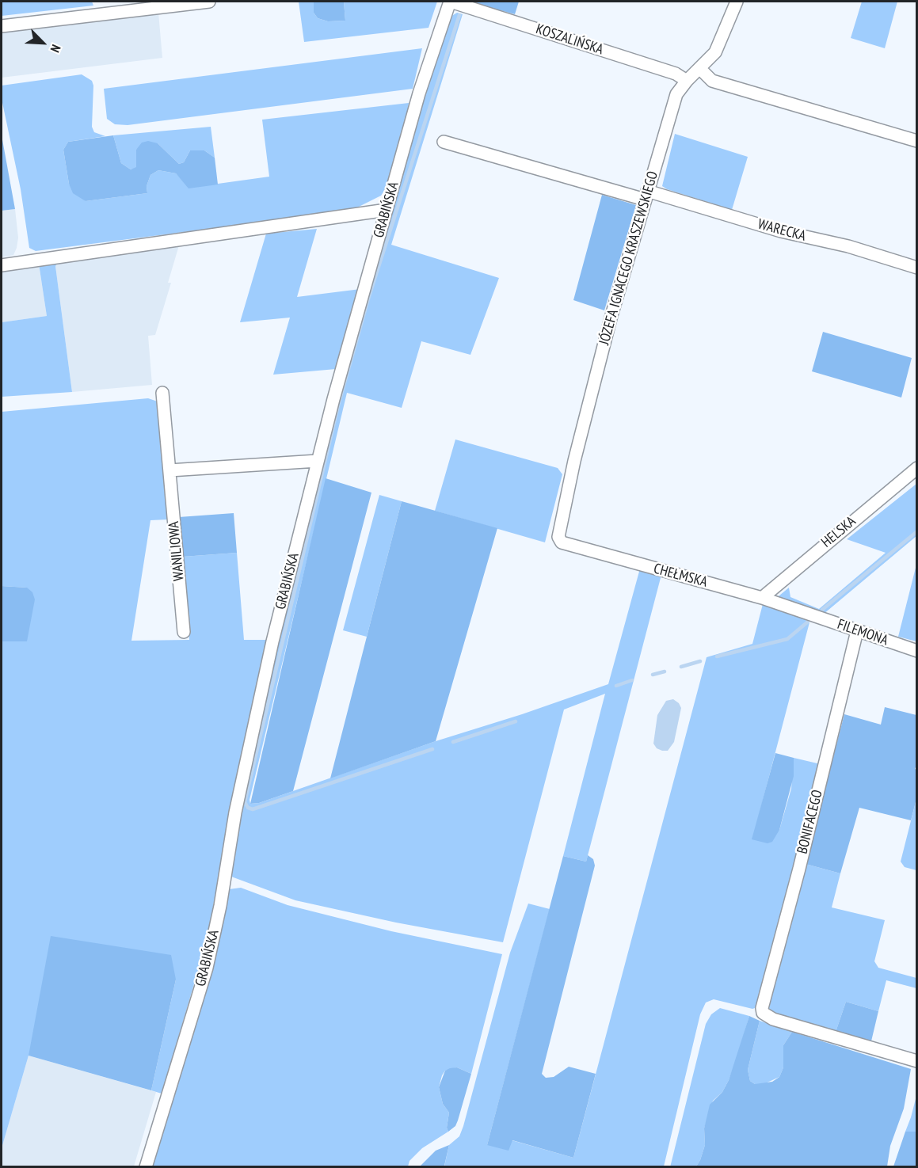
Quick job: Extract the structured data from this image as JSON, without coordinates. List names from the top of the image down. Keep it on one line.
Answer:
{"streets":{"street":["KOSZALIŃSKA","GRABIŃSKA","WARECKA","JÓZEFA IGNACEGO KRASZEWSKIEGO","HELSKA","WANILIOWA","CHEŁMSKA","FILEMONA","BONIFACEGO"]},"crossings":[["KOSZALIŃSKA","GRABIŃSKA"],["KOSZALIŃSKA","JÓZEFA IGNACEGO KRASZEWSKIEGO"],["WARECKA","JÓZEFA IGNACEGO KRASZEWSKIEGO"],["JÓZEFA IGNACEGO KRASZEWSKIEGO","CHEŁMSKA"],["HELSKA","CHEŁMSKA"],["CHEŁMSKA","FILEMONA"],["FILEMONA","BONIFACEGO"]],"north":"bottom right"}
